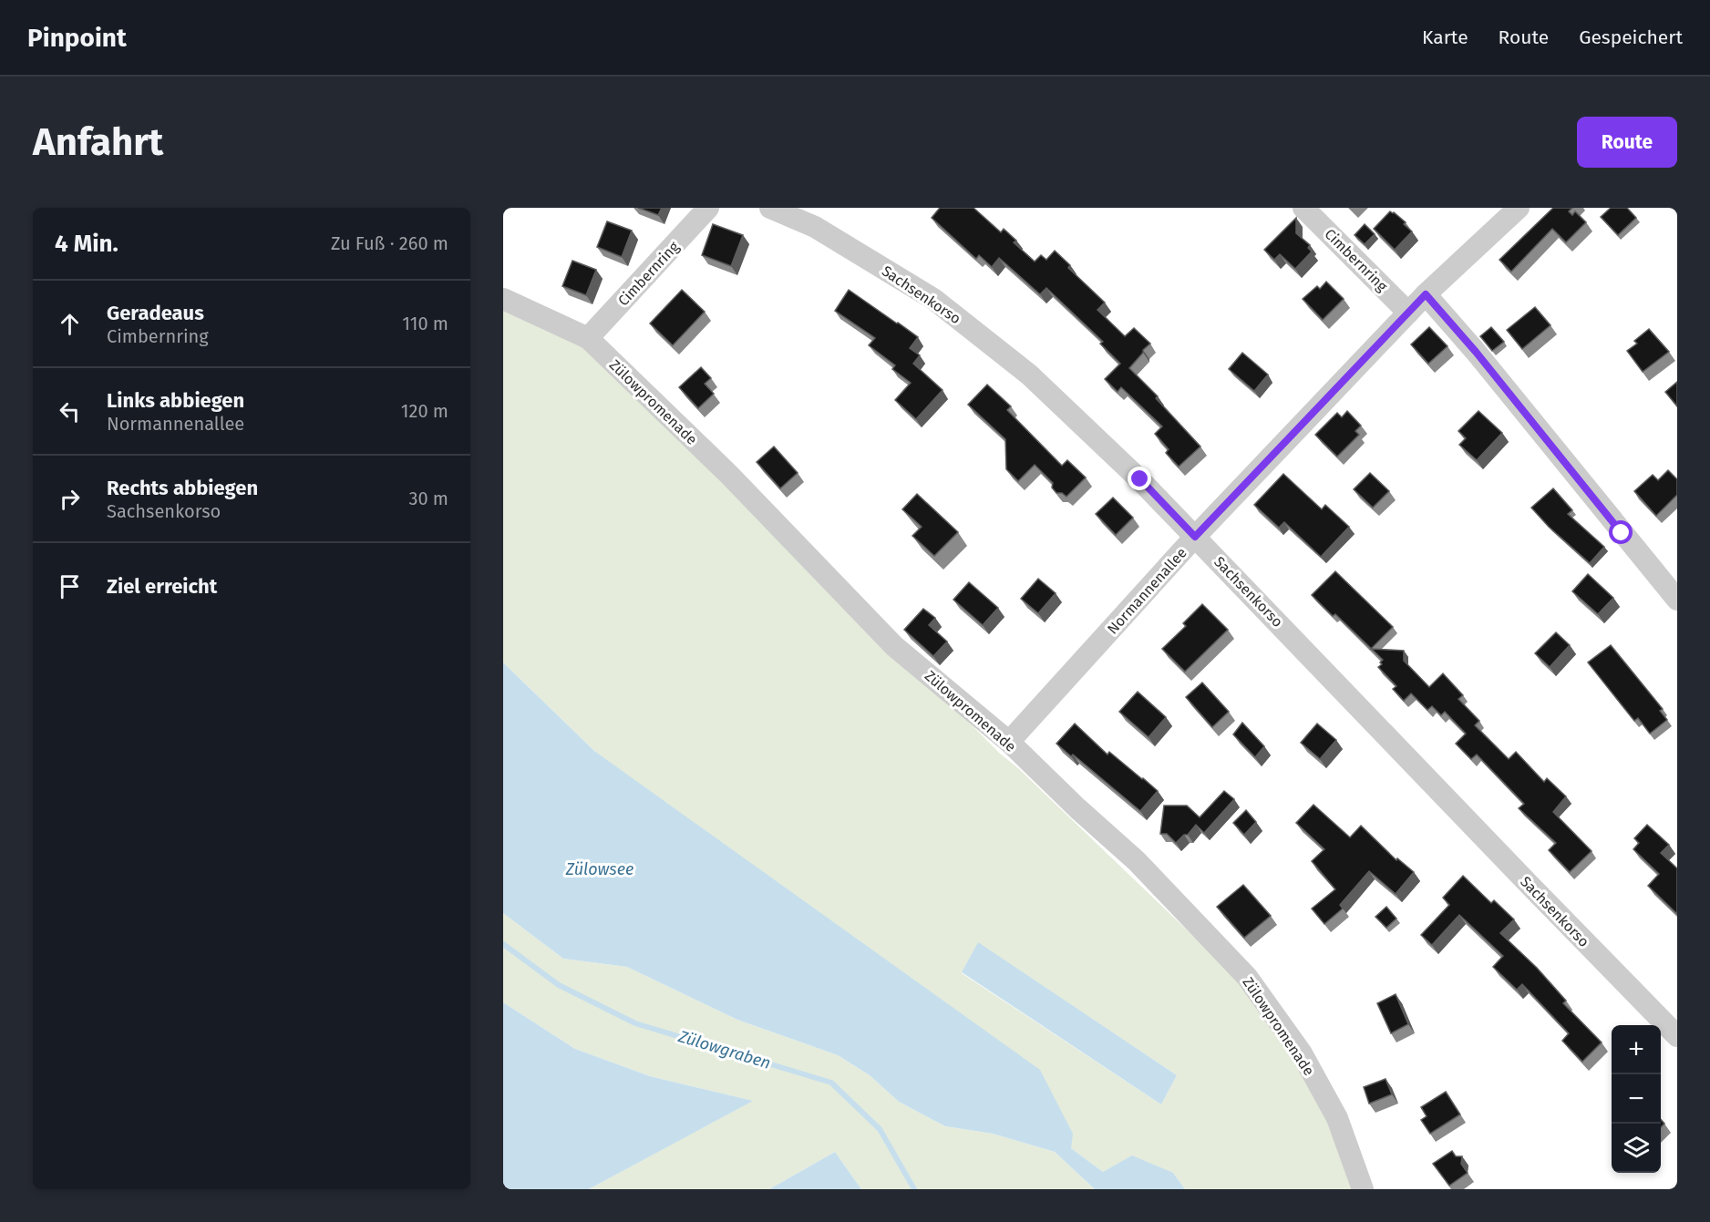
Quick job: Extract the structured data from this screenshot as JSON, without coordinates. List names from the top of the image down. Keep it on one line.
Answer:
{"streets":{"street":["Cimbernring","Sachsenkorso","Zülowpromenade","Normannenallee"]},"crossings":[["Cimbernring","Zülowpromenade"],["Cimbernring","Normannenallee"],["Sachsenkorso","Normannenallee"],["Zülowpromenade","Normannenallee"]],"water":["Zülowsee","Zülowgraben"],"page":{"header":"Pinpoint","nav":["Karte","Route","Gespeichert"],"buttons":"Route","title":"Anfahrt","heading":["4 Min.","Zu Fuß · 260 m"],"list":[["Geradeaus","Cimbernring","110 m"],["Links abbiegen","Normannenallee","120 m"],["Rechts abbiegen","Sachsenkorso","30 m"],"Ziel erreicht"],"map_buttons":["+","−"]}}
